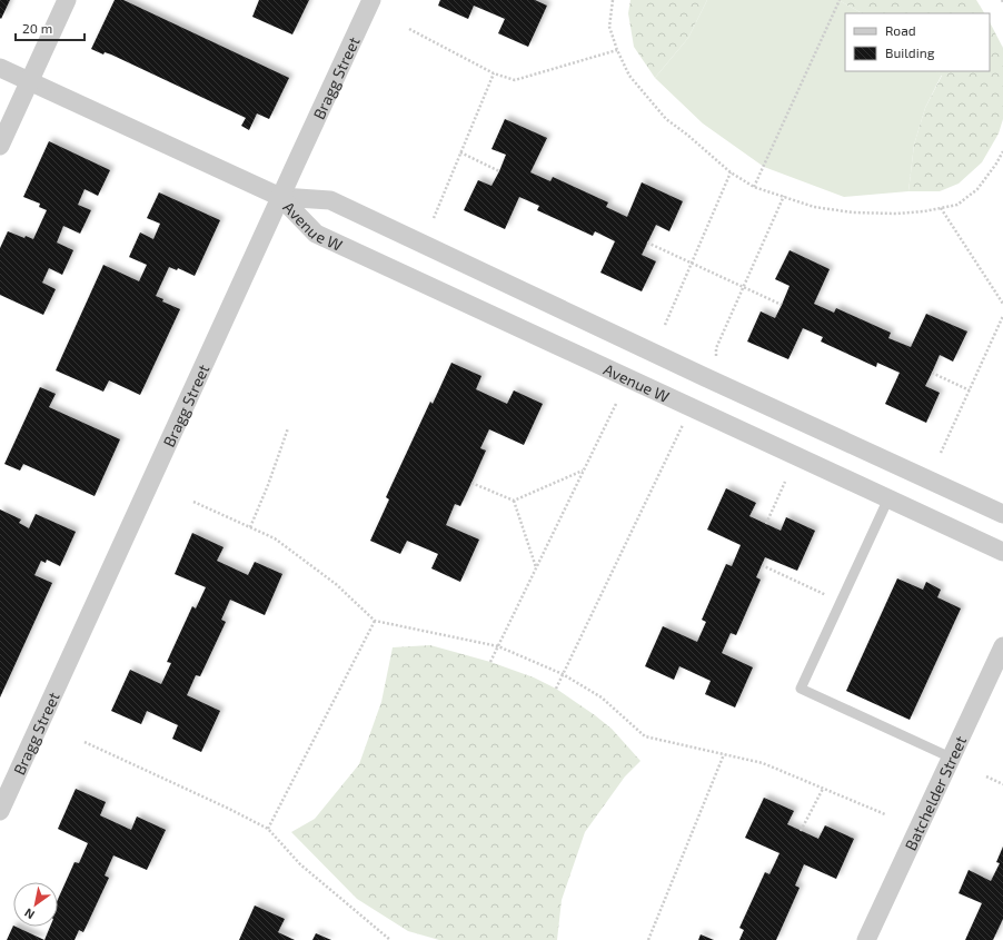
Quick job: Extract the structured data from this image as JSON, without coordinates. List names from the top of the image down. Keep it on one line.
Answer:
{"streets":{"street":["Bragg Street","Avenue W","Batchelder Street"]},"crossings":[["Bragg Street","Avenue W"]],"legend":["Road","Building"],"scale_bar":"20 m","north":"bottom left"}
